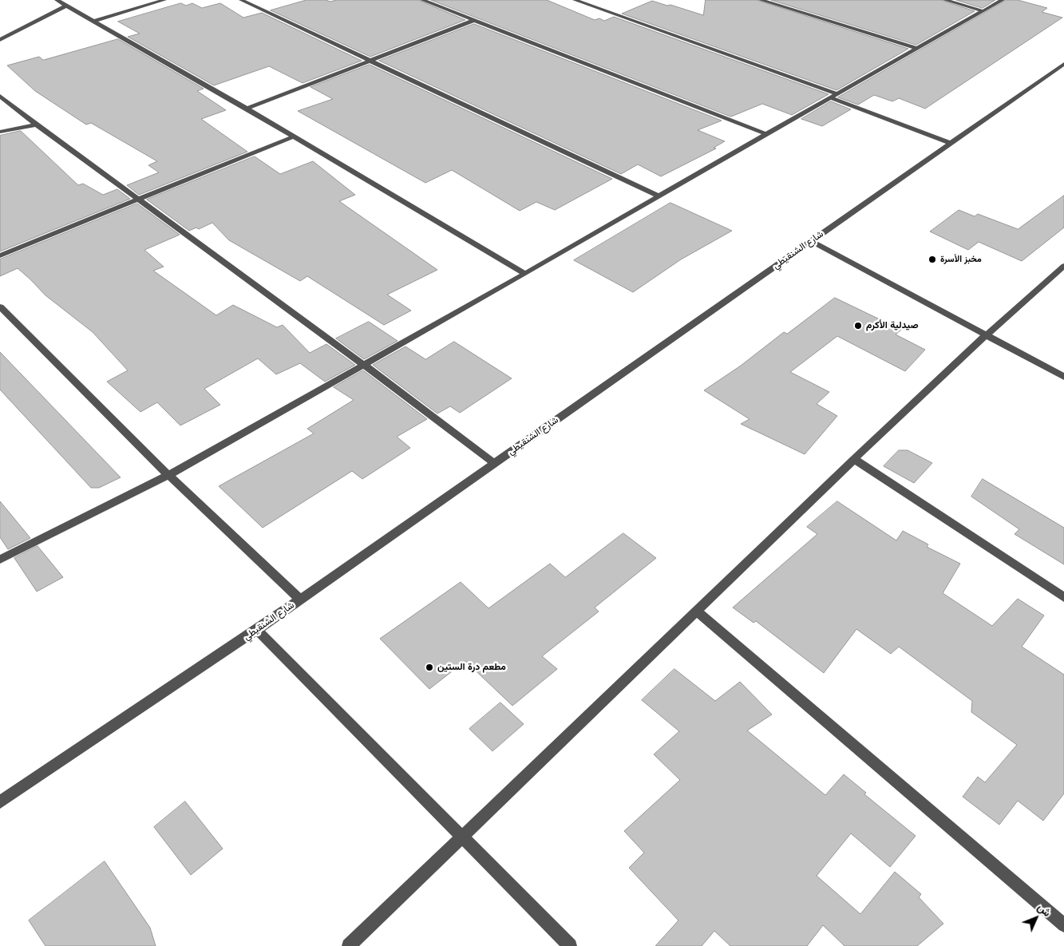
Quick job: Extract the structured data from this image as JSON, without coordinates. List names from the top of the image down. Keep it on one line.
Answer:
{"streets":{"street":["شارع الشنقيطي"]},"places":["مخبز الأسرة","صيدلية الأكرم","مطعم درة الستين"],"north":"top right"}
